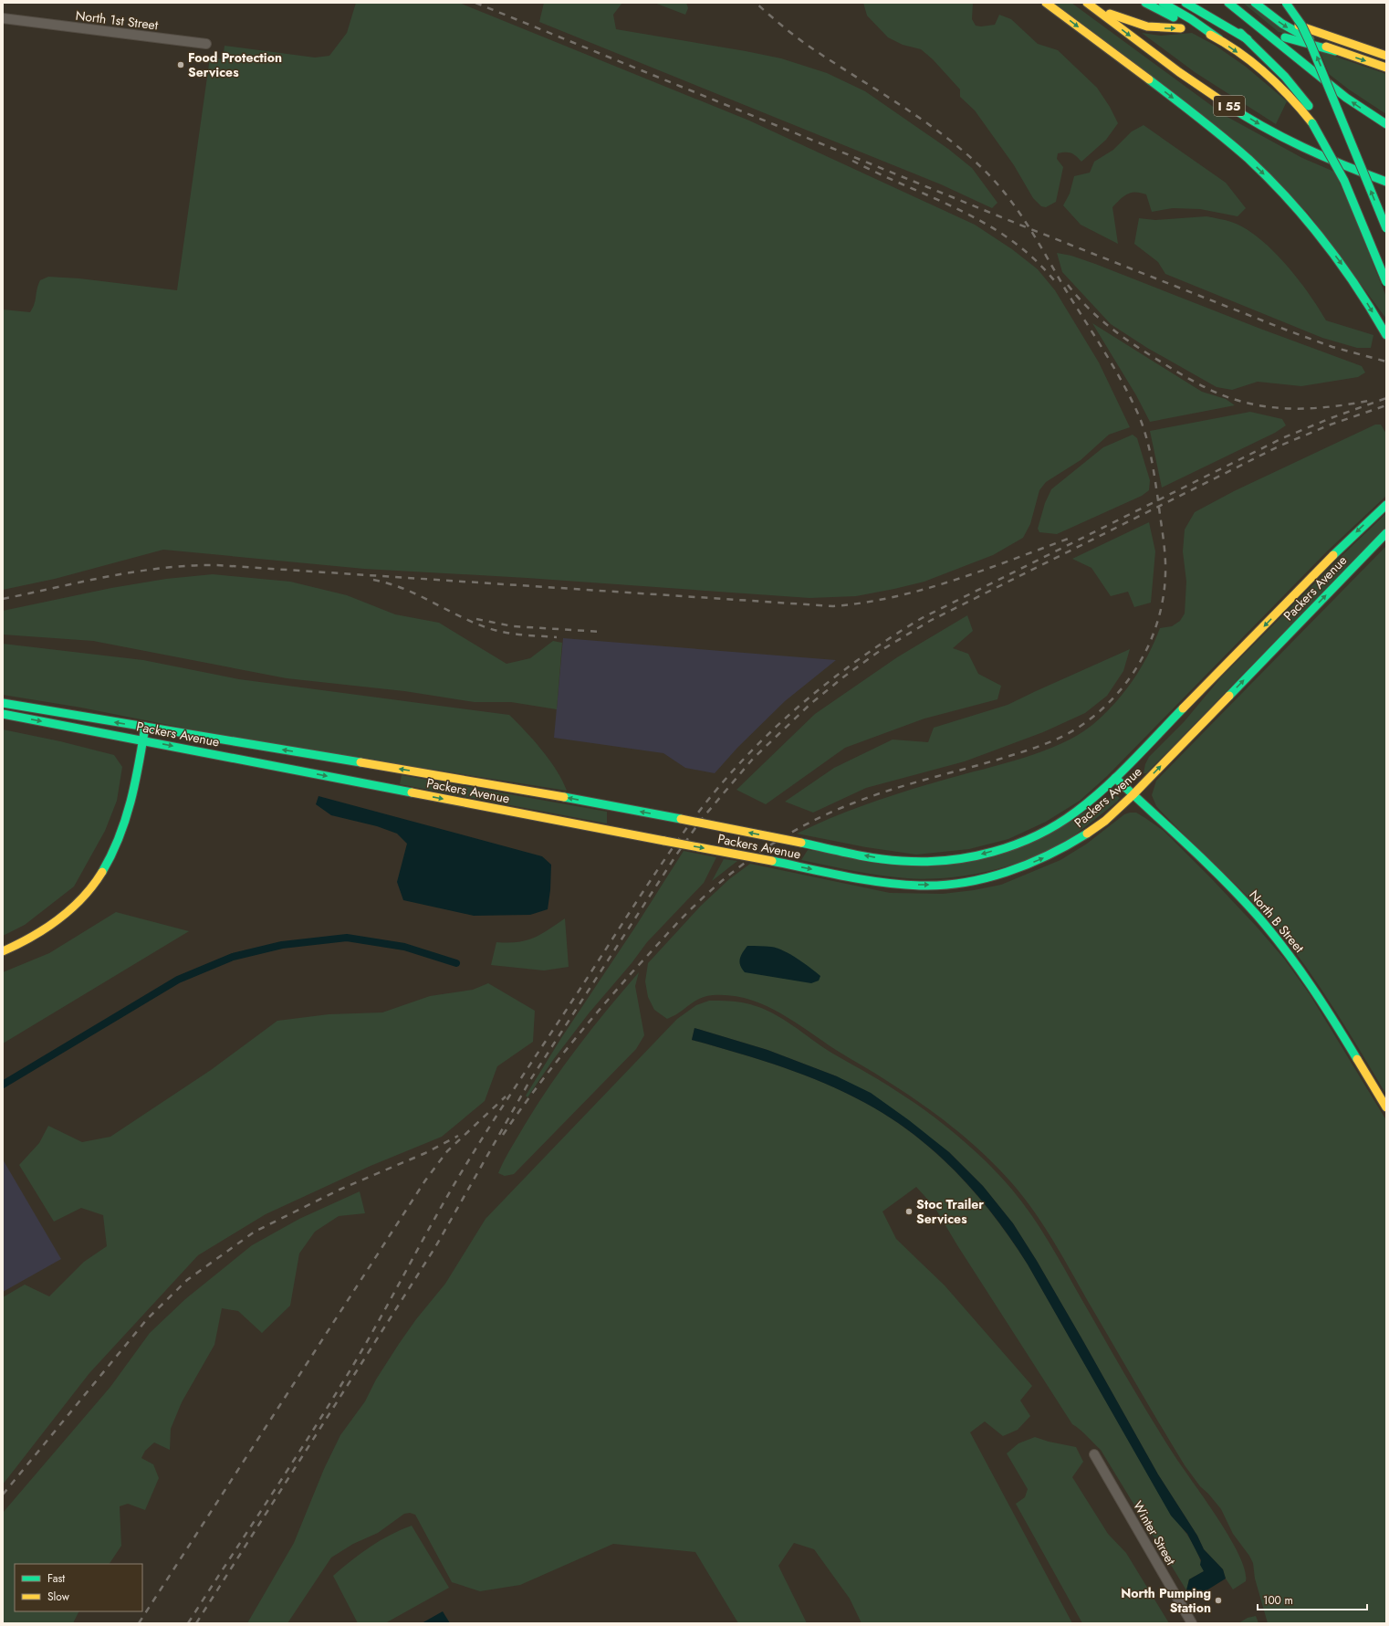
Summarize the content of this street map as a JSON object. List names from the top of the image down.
{
  "streets": {
    "main road": ["I 55", "Packers Avenue", "North B Street"],
    "street": ["North 1st Street", "Winter Street"]
  },
  "crossings": [
    ["Packers Avenue", "North B Street"]
  ],
  "places": ["Food Protection Services", "Stoc Trailer Services", "North Pumping Station"],
  "legend": ["Fast", "Slow"],
  "scale_bar": "100 m"
}
